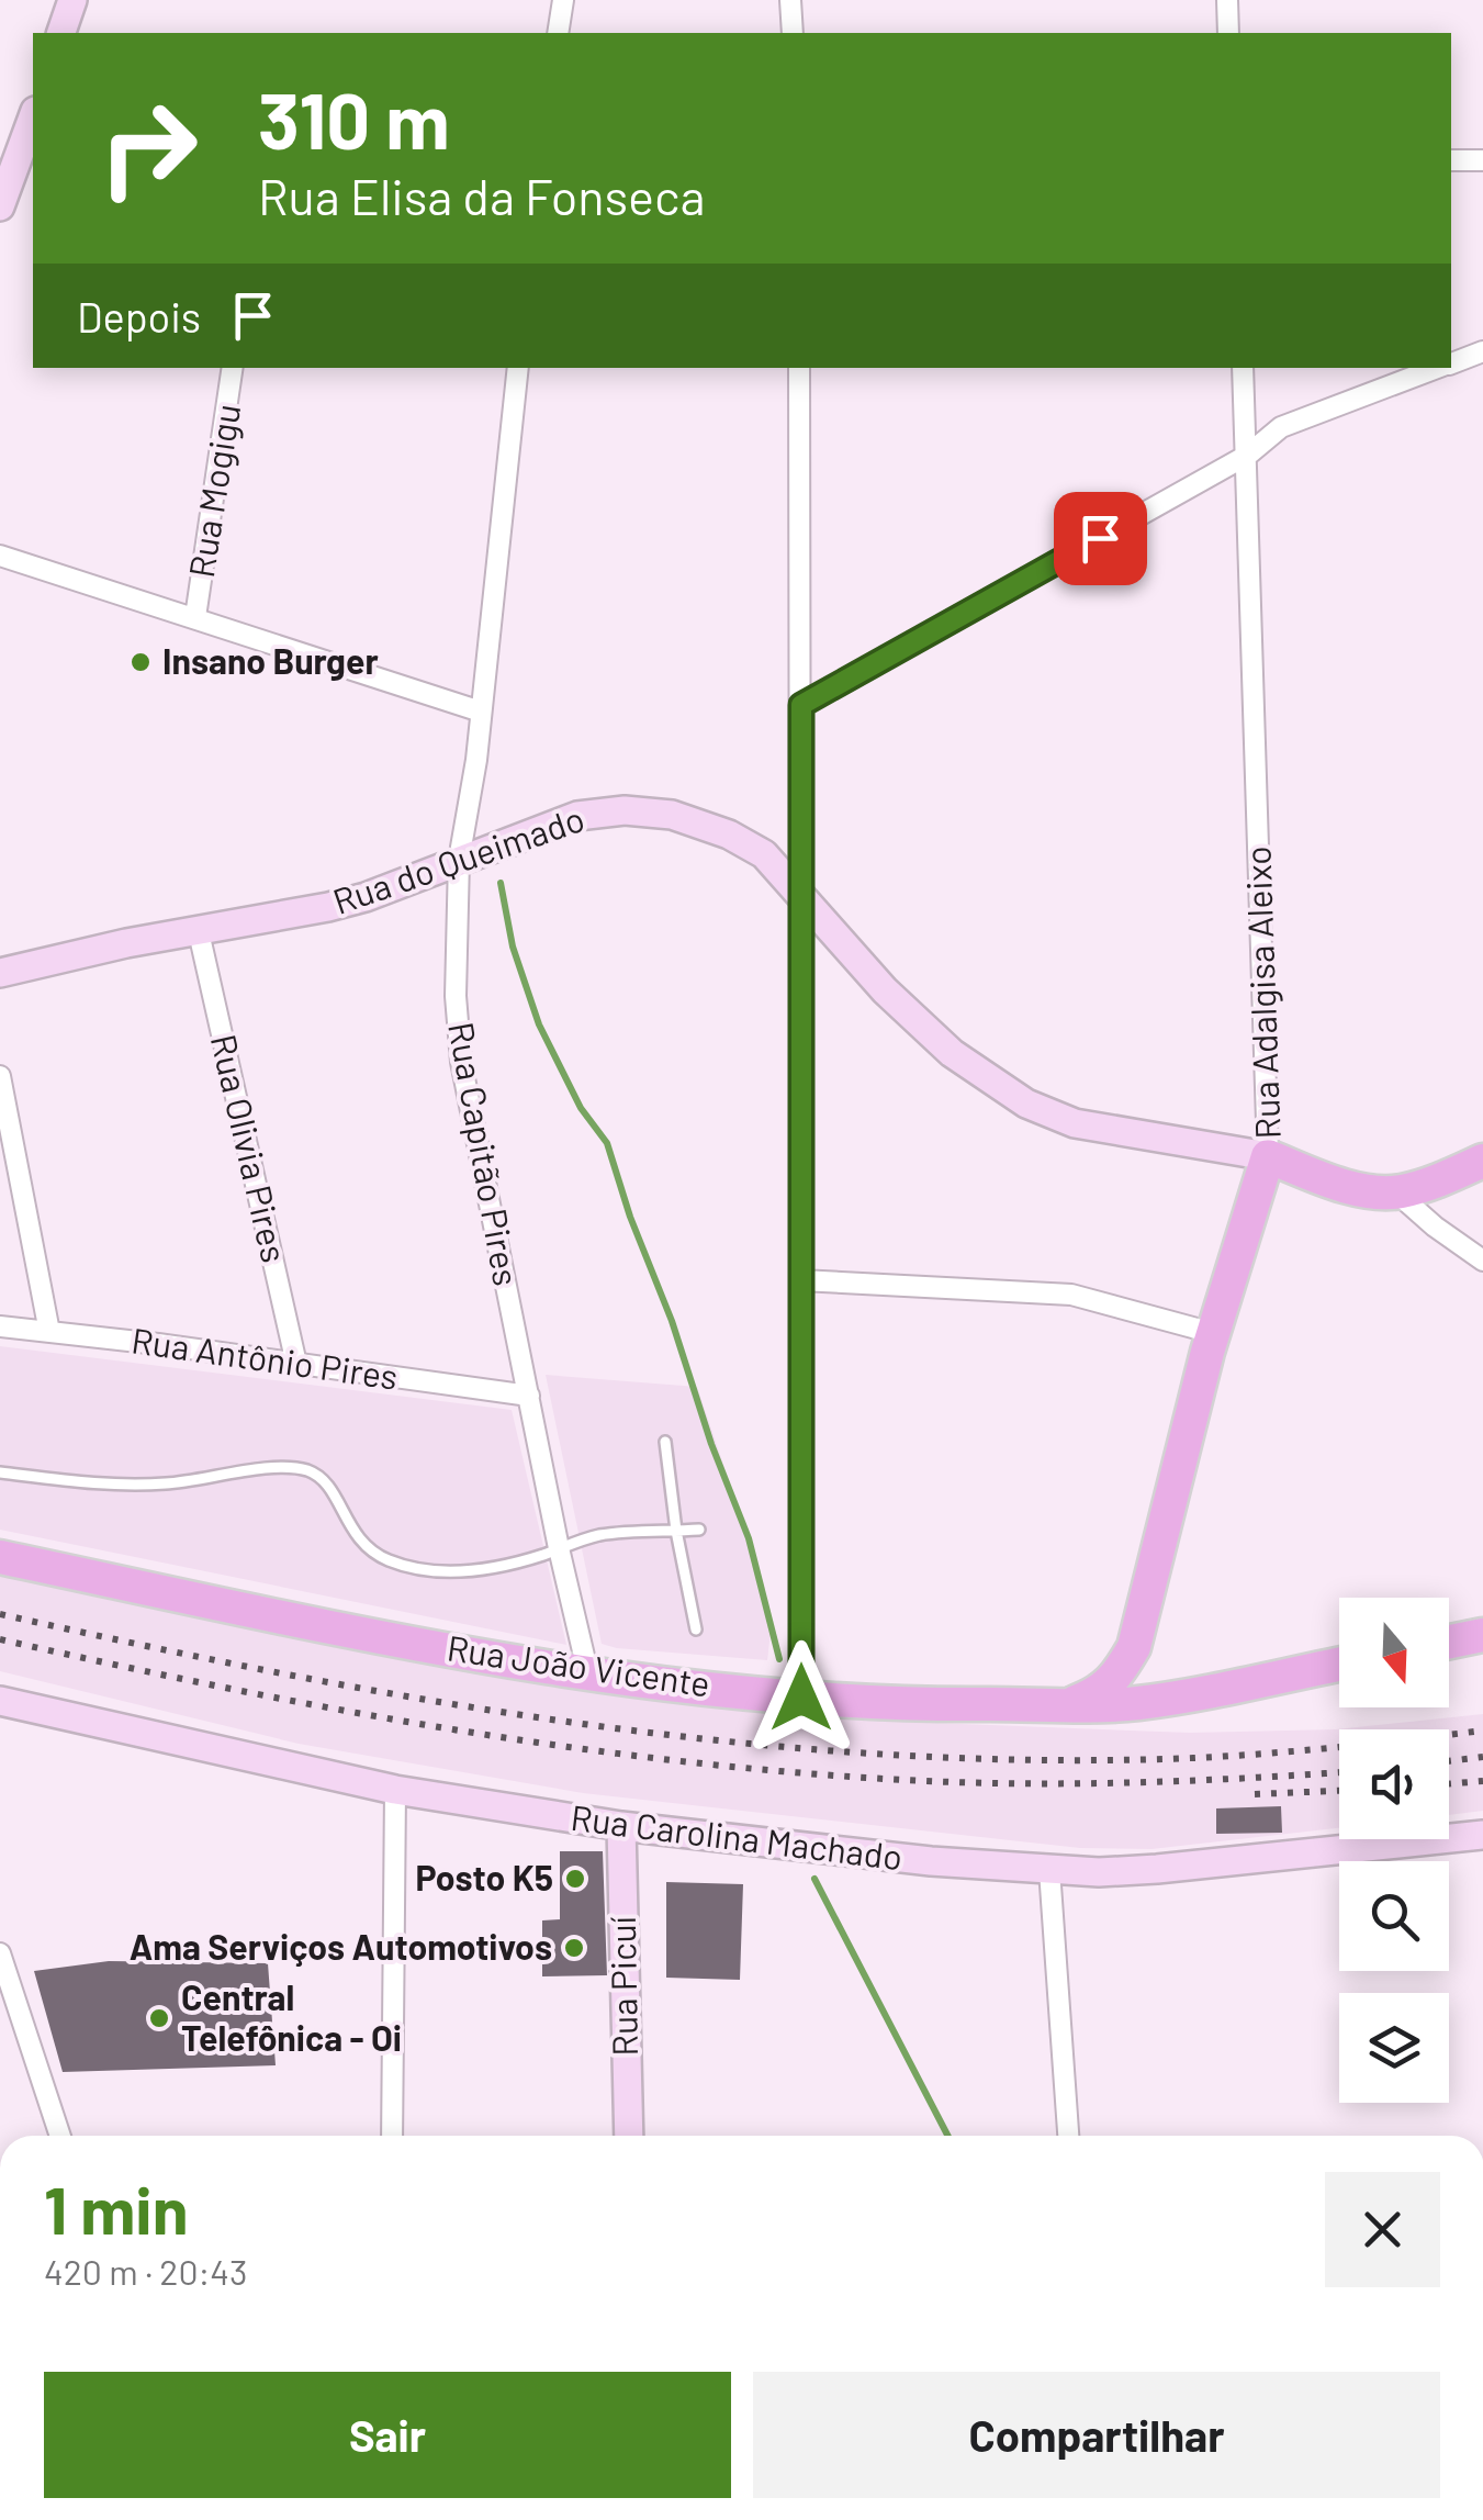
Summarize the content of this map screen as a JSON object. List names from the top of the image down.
{
  "streets": {
    "main road": [
      "Rua do Queimado",
      "Rua Adalgisa Aleixo",
      "Rua João Vicente",
      "Rua Carolina Machado",
      "Rua Picuí"
    ],
    "street": [
      "Rua Mogigu",
      "Rua Olivia Pires",
      "Rua Capitão Pires",
      "Rua Antônio Pires"
    ]
  },
  "crossings": [
    ["Rua do Queimado", "Rua Adalgisa Aleixo"],
    ["Rua do Queimado", "Rua Olivia Pires"],
    ["Rua do Queimado", "Rua Capitão Pires"],
    ["Rua Adalgisa Aleixo", "Rua João Vicente"],
    ["Rua Olivia Pires", "Rua Antônio Pires"],
    ["Rua Capitão Pires", "Rua Antônio Pires"],
    ["Rua Capitão Pires", "Rua João Vicente"],
    ["Rua Carolina Machado", "Rua Picuí"]
  ],
  "places": [
    "Insano Burger",
    "Posto K5",
    "Ama Serviços Automotivos",
    "Central Telefônica - Oi"
  ],
  "north": "bottom",
  "page": {
    "turn": ["310 m", "Rua Elisa da Fonseca"],
    "then": "Depois",
    "heading": ["1 min", "420 m · 20:43"],
    "buttons": ["Sair", "Compartilhar"]
  }
}
